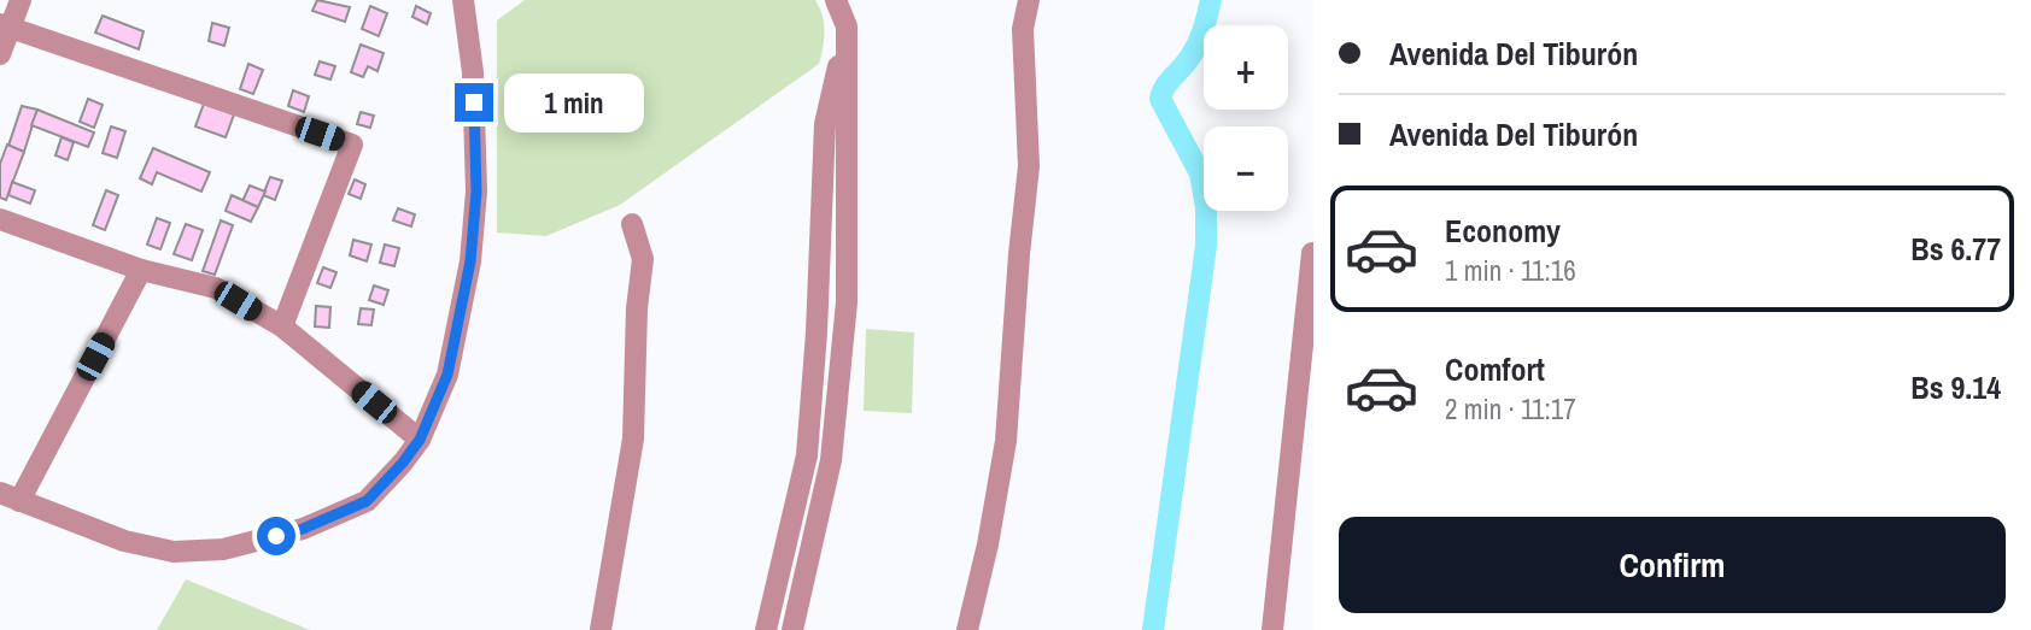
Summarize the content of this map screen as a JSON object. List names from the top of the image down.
{
  "page": {
    "banner": ["Avenida Del Tiburón", "Avenida Del Tiburón"],
    "map_buttons": ["+", "−"],
    "bubble": "1 min",
    "list": [
      {
        "name": "Economy",
        "note": "1 min · 11:16",
        "value": "Bs 6.77"
      },
      {
        "name": "Comfort",
        "note": "2 min · 11:17",
        "value": "Bs 9.14"
      }
    ],
    "buttons": "Confirm"
  }
}
